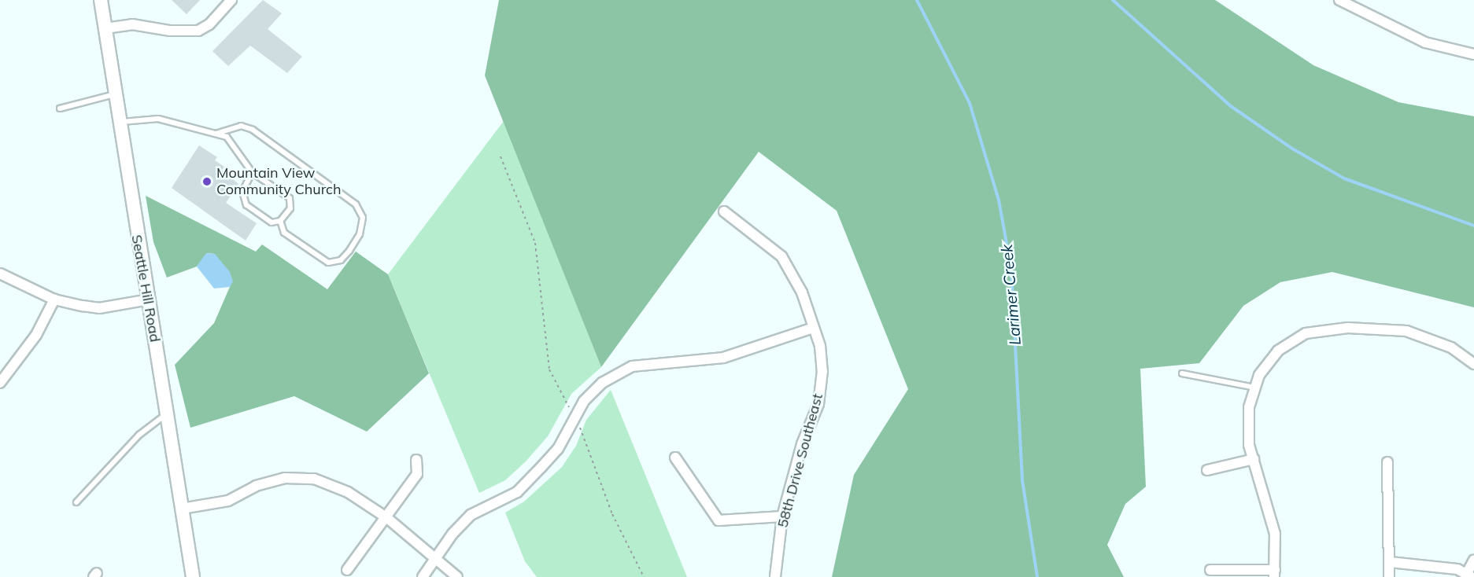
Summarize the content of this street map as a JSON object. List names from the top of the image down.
{
  "streets": {
    "main road": ["Seattle Hill Road"],
    "street": ["58th Drive Southeast"]
  },
  "water": ["Larimer Creek"],
  "places": ["Mountain View Community Church"]
}
